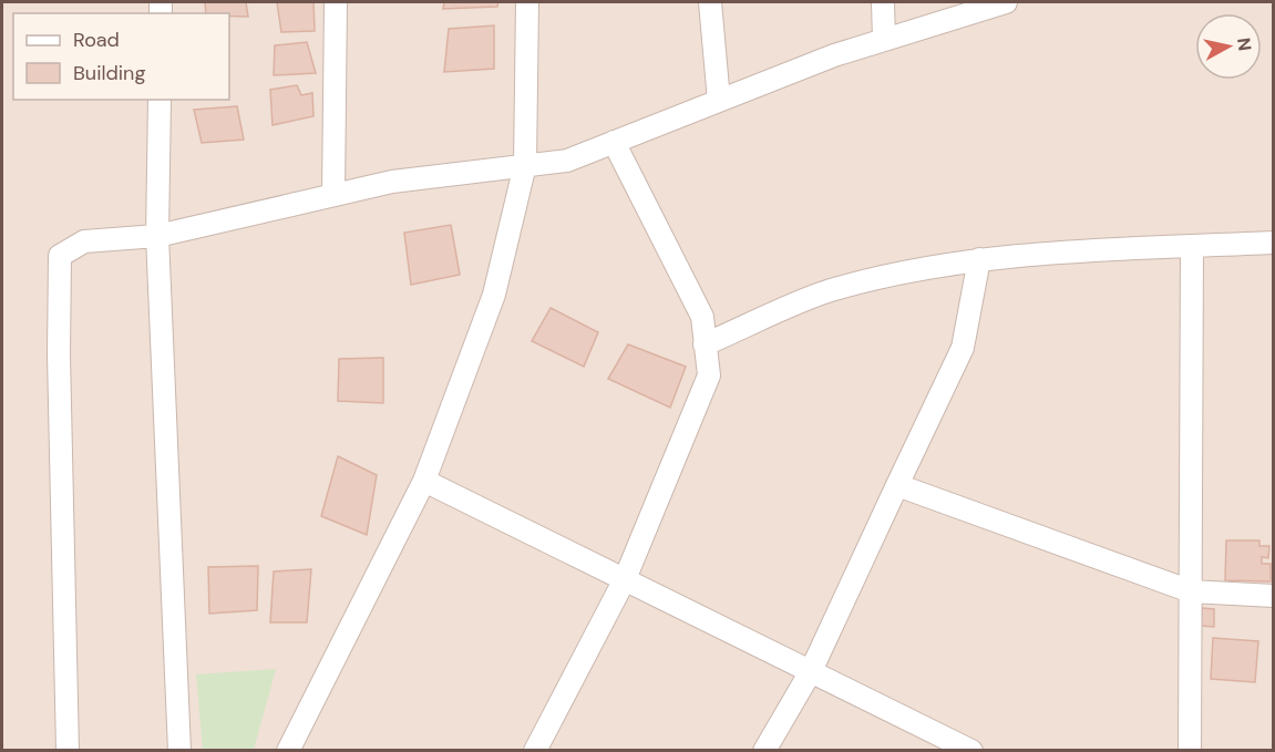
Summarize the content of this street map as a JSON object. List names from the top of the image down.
{
  "legend": ["Road", "Building"],
  "north": "right"
}
